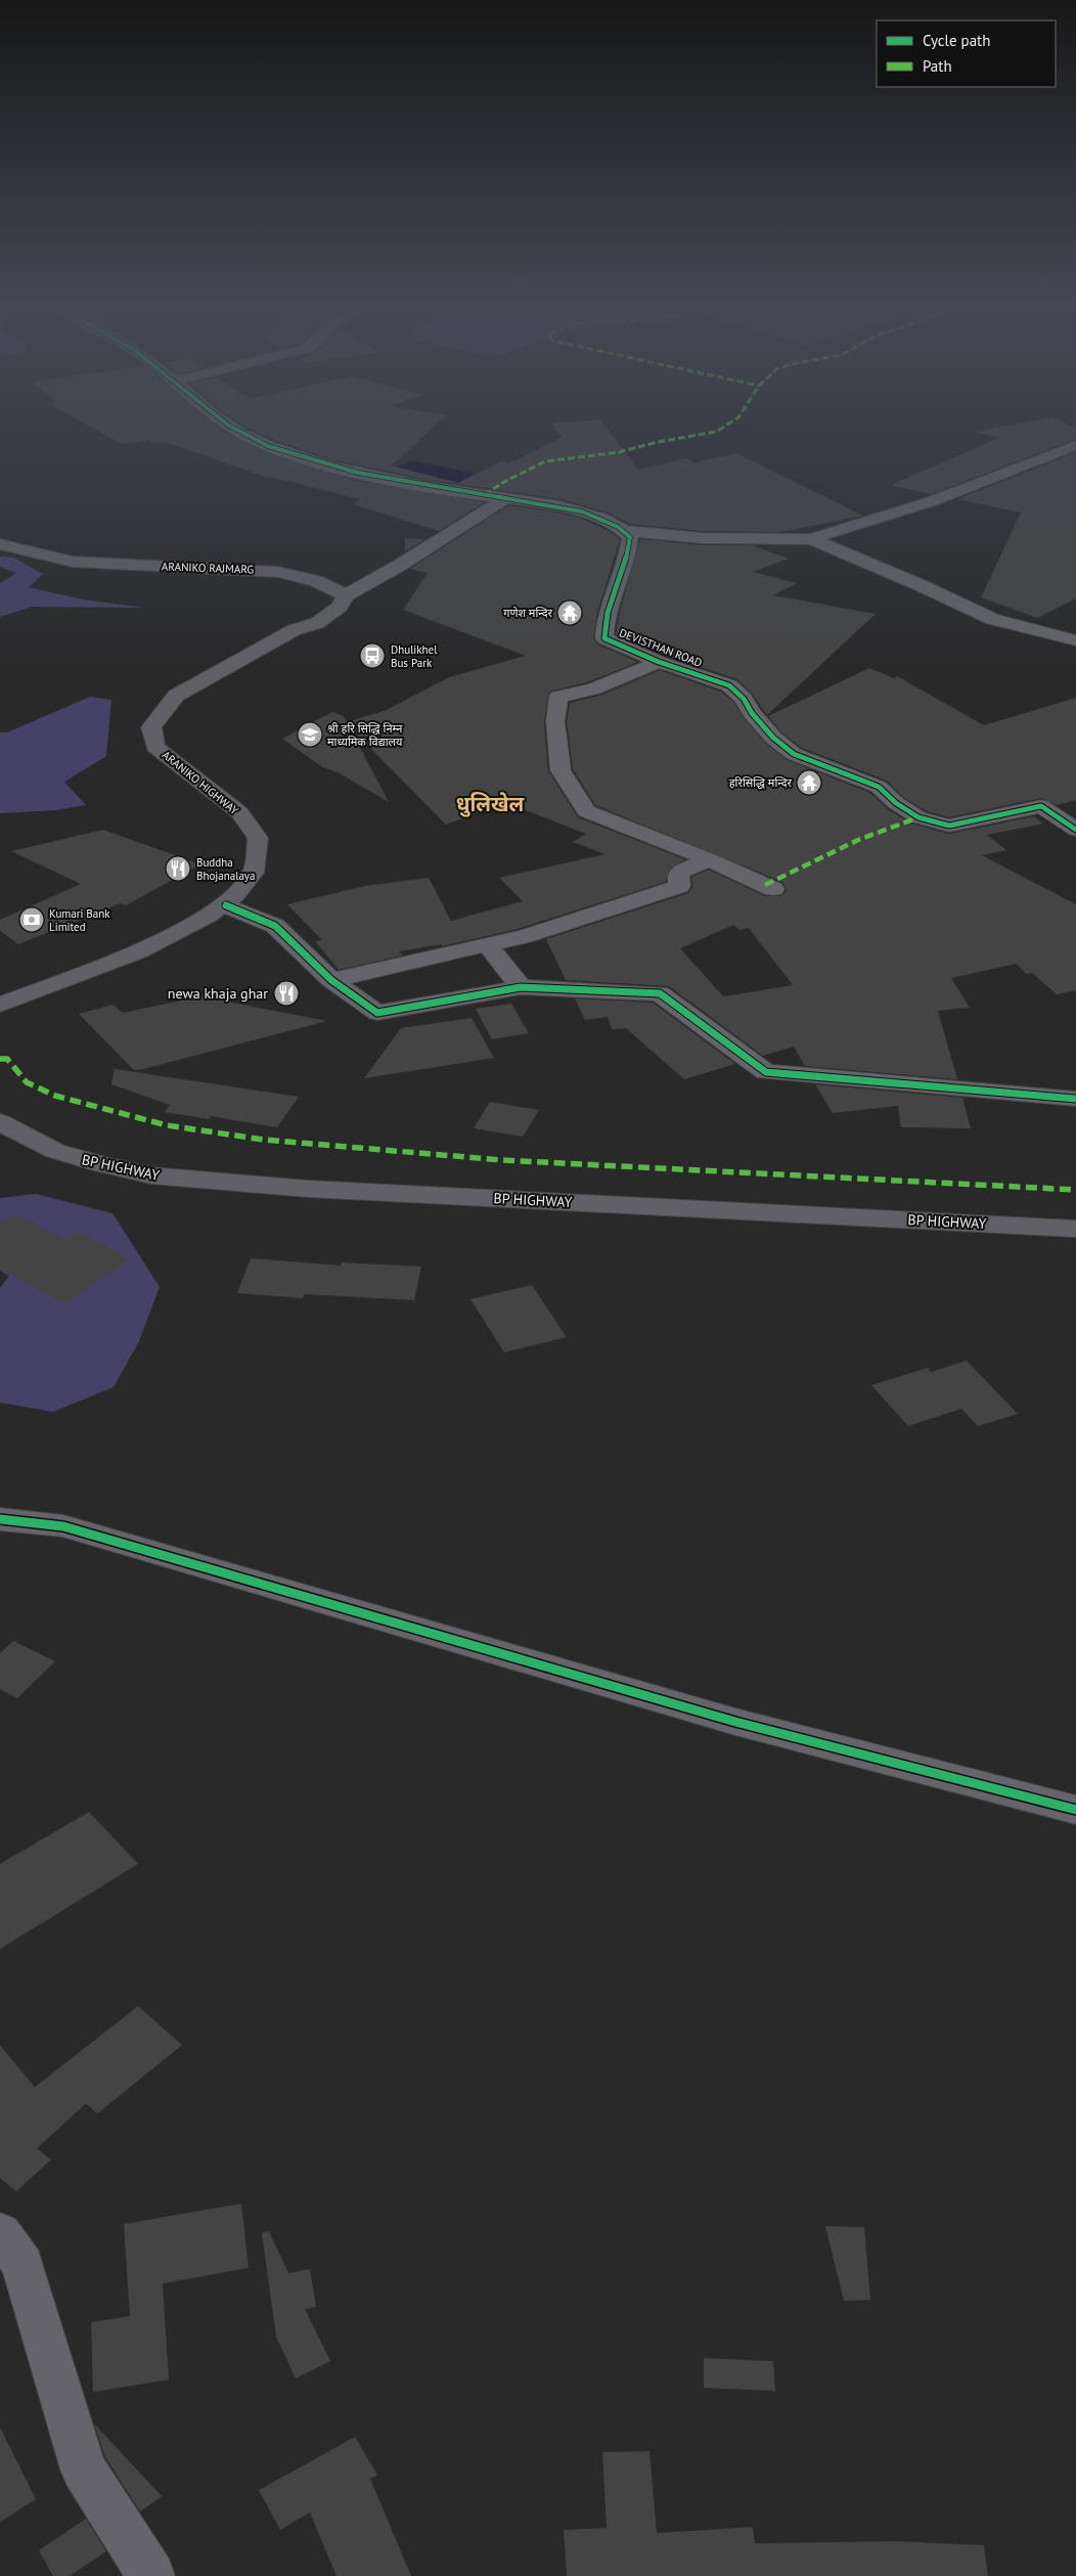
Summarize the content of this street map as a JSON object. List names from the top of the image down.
{
  "streets": {
    "highway": ["ARANIKO RAJMARG", "ARANIKO HIGHWAY", "BP HIGHWAY"],
    "street": ["DEVISTHAN ROAD"]
  },
  "crossings": [
    ["ARANIKO RAJMARG", "ARANIKO HIGHWAY"]
  ],
  "districts": ["धुलिखेल"],
  "places": {
    "temple": ["गणेश मन्दिर", "हरिसिद्धि मन्दिर"],
    "bus stop": ["Dhulikhel Bus Park"],
    "school or university": ["श्री हरि सिद्धि निम्न माध्यमिक विद्यालय"],
    "restaurant": ["Buddha Bhojanalaya", "newa khaja ghar"],
    "bank": ["Kumari Bank Limited"]
  },
  "legend": ["Cycle path", "Path"]
}
